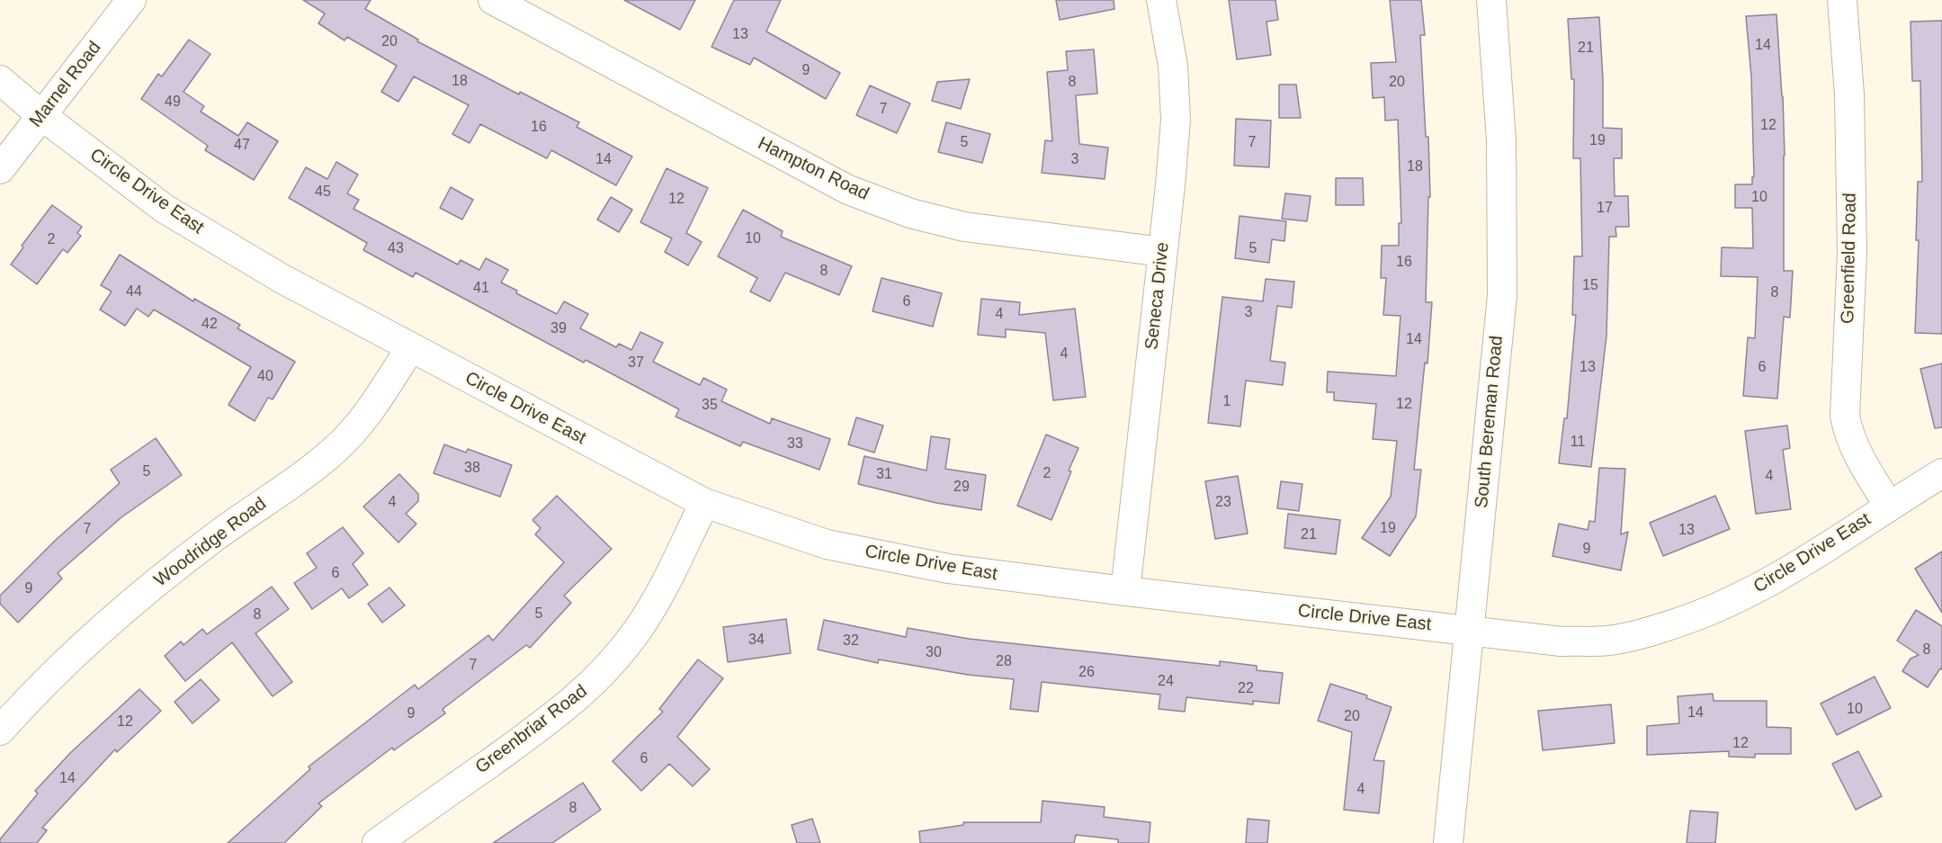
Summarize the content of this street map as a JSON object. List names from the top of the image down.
{
  "streets": {
    "street": [
      "Marnel Road",
      "Hampton Road",
      "Circle Drive East",
      "Greenfield Road",
      "Seneca Drive",
      "South Bereman Road",
      "Woodridge Road",
      "Greenbriar Road"
    ]
  },
  "crossings": [
    ["Marnel Road", "Circle Drive East"],
    ["Hampton Road", "Seneca Drive"],
    ["Circle Drive East", "Greenfield Road"],
    ["Circle Drive East", "Seneca Drive"],
    ["Circle Drive East", "South Bereman Road"],
    ["Circle Drive East", "Woodridge Road"],
    ["Circle Drive East", "Greenbriar Road"]
  ],
  "house_numbers": [
    "13",
    "20",
    "14",
    "21",
    "9",
    "18",
    "8",
    "20",
    "49",
    "7",
    "12",
    "16",
    "19",
    "5",
    "7",
    "47",
    "14",
    "3",
    "18",
    "45",
    "10",
    "12",
    "17",
    "10",
    "2",
    "43",
    "5",
    "16",
    "8",
    "15",
    "41",
    "44",
    "8",
    "6",
    "3",
    "4",
    "42",
    "39",
    "14",
    "4",
    "37",
    "13",
    "6",
    "40",
    "1",
    "12",
    "35",
    "11",
    "33",
    "38",
    "5",
    "2",
    "31",
    "4",
    "29",
    "4",
    "23",
    "19",
    "7",
    "13",
    "21",
    "9",
    "6",
    "9",
    "5",
    "8",
    "34",
    "32",
    "8",
    "30",
    "28",
    "7",
    "26",
    "24",
    "22",
    "10",
    "14",
    "9",
    "20",
    "12",
    "12",
    "6",
    "14",
    "4",
    "8"
  ]
}
